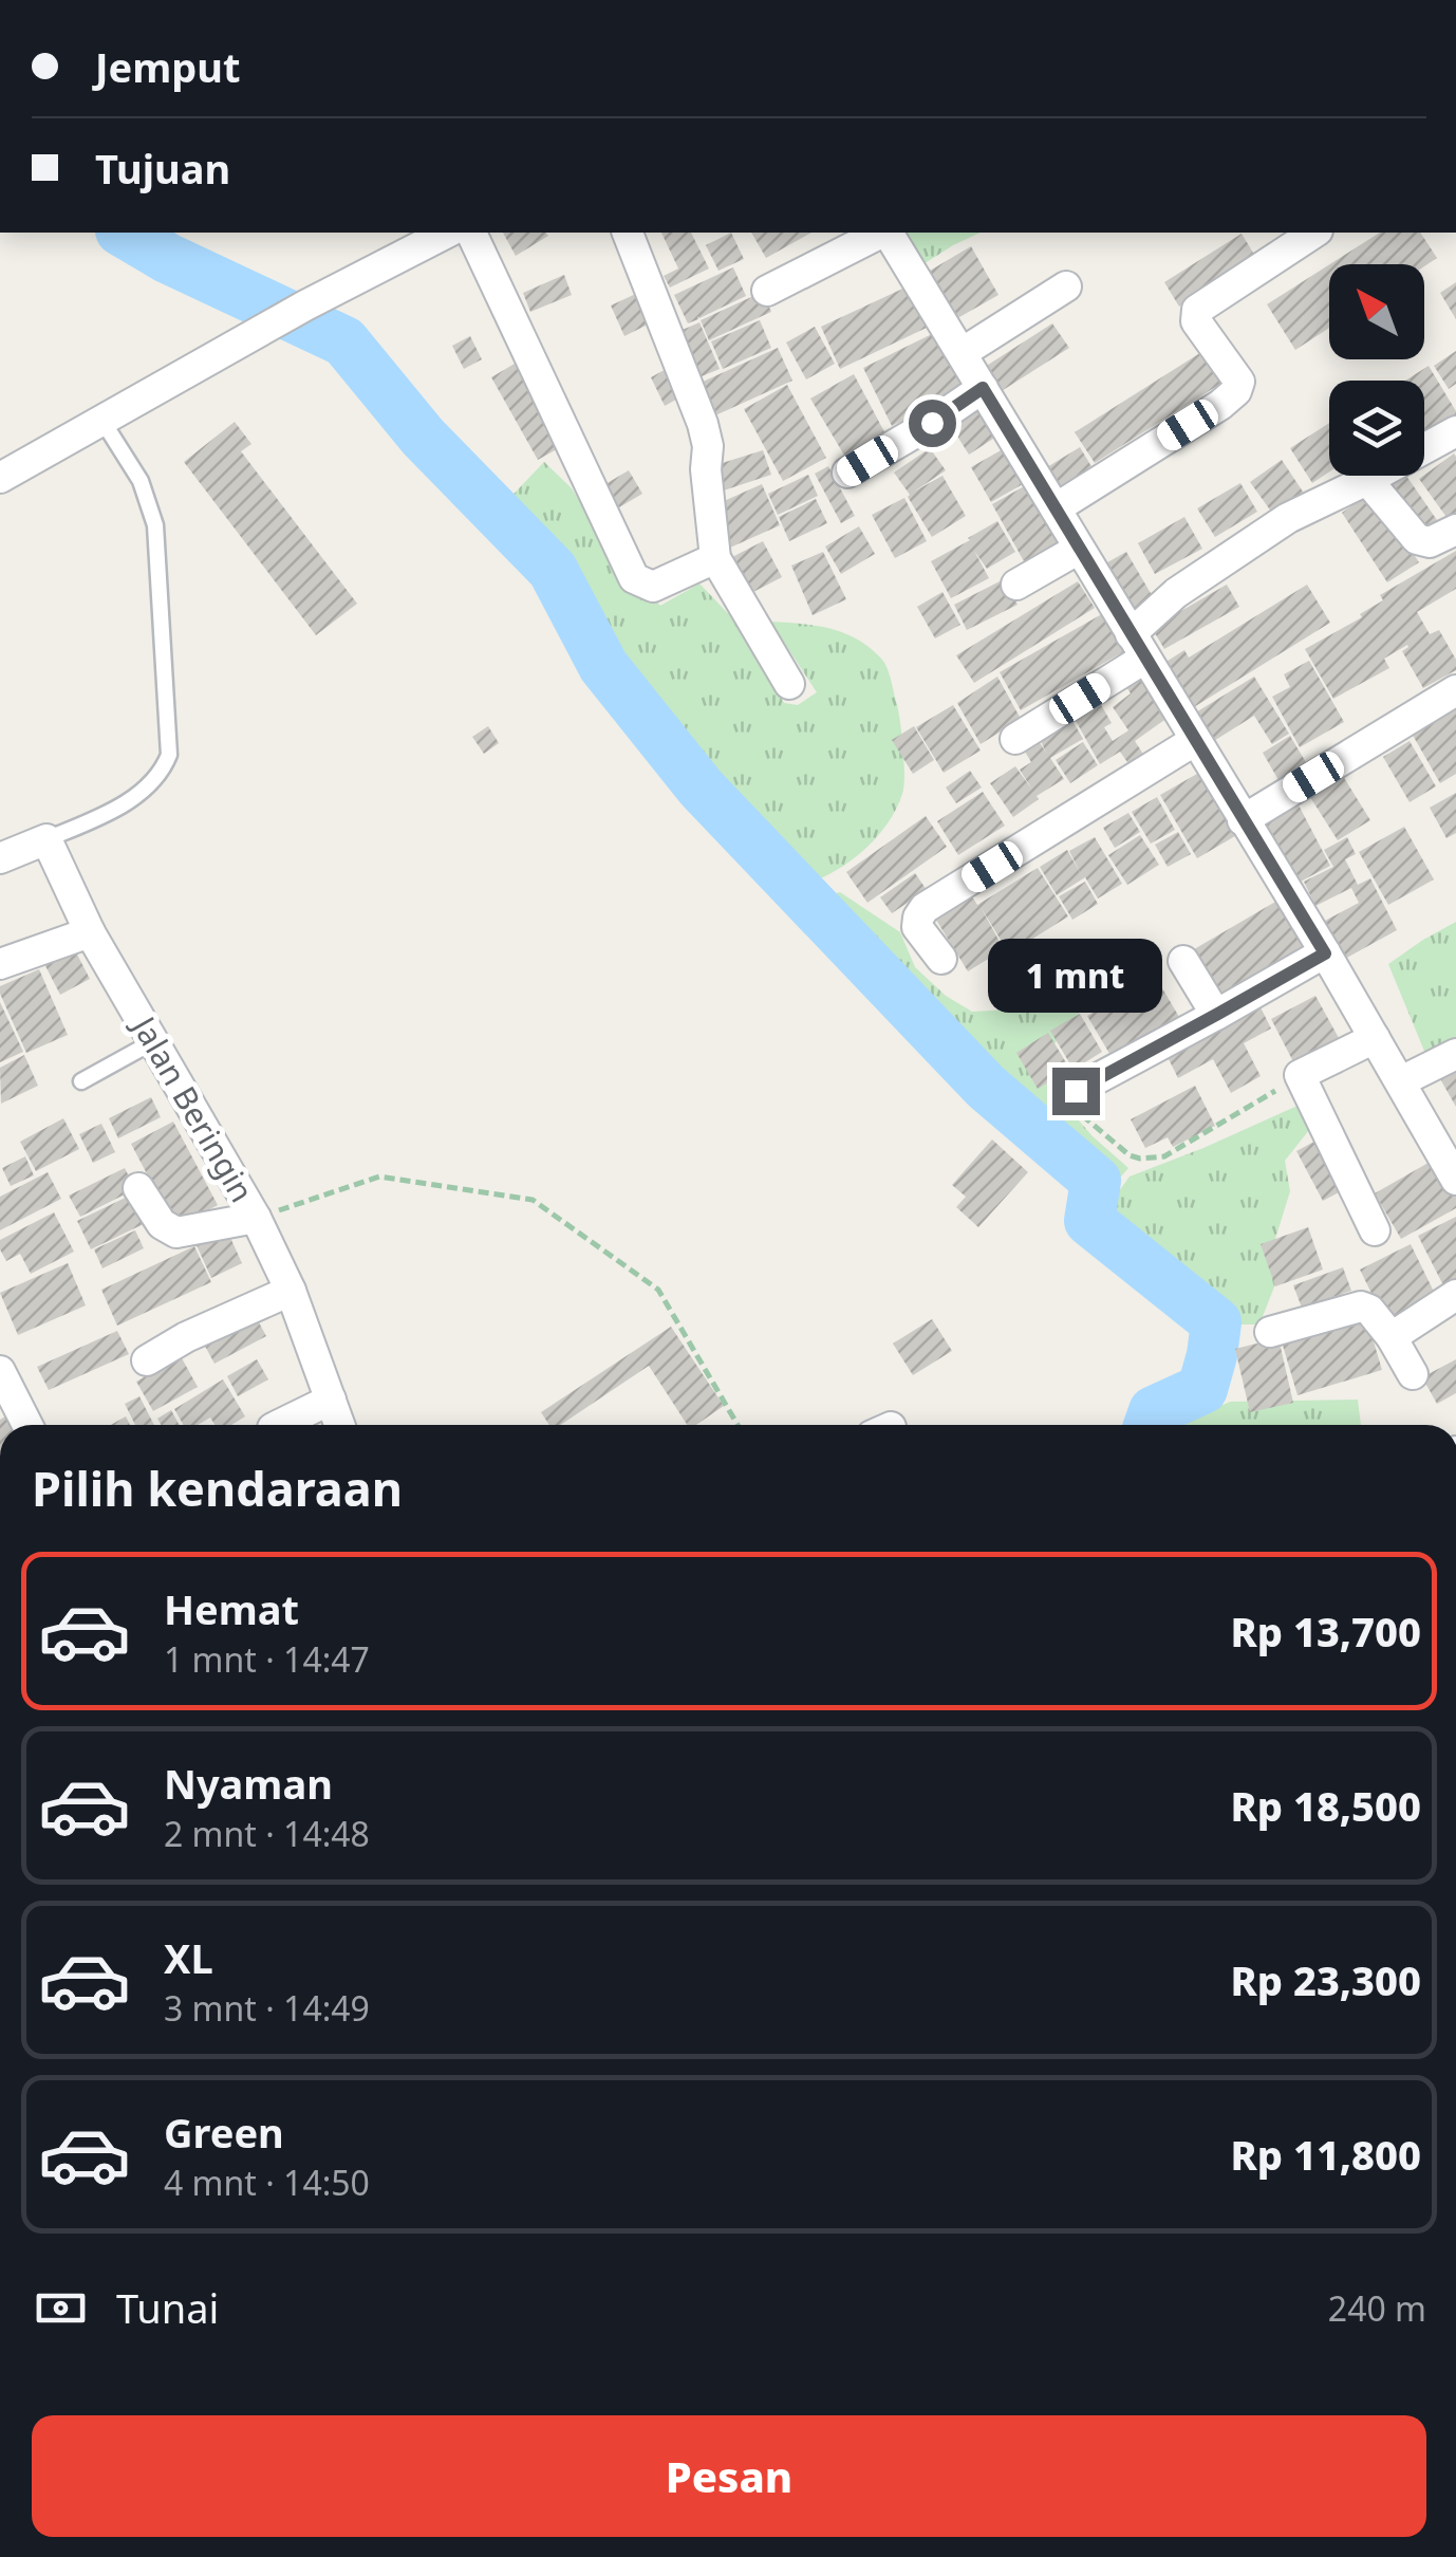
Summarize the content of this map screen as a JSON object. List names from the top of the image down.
{
  "streets": {
    "street": ["Jalan Beringin"]
  },
  "north": "top left",
  "page": {
    "banner": ["Jemput", "Tujuan"],
    "bubble": "1 mnt",
    "heading": "Pilih kendaraan",
    "list": [
      {
        "name": "Hemat",
        "note": "1 mnt · 14:47",
        "value": "Rp 13,700"
      },
      {
        "name": "Nyaman",
        "note": "2 mnt · 14:48",
        "value": "Rp 18,500"
      },
      {
        "name": "XL",
        "note": "3 mnt · 14:49",
        "value": "Rp 23,300"
      },
      {
        "name": "Green",
        "note": "4 mnt · 14:50",
        "value": "Rp 11,800"
      }
    ],
    "pay": ["Tunai", "240 m"],
    "buttons": "Pesan"
  }
}
